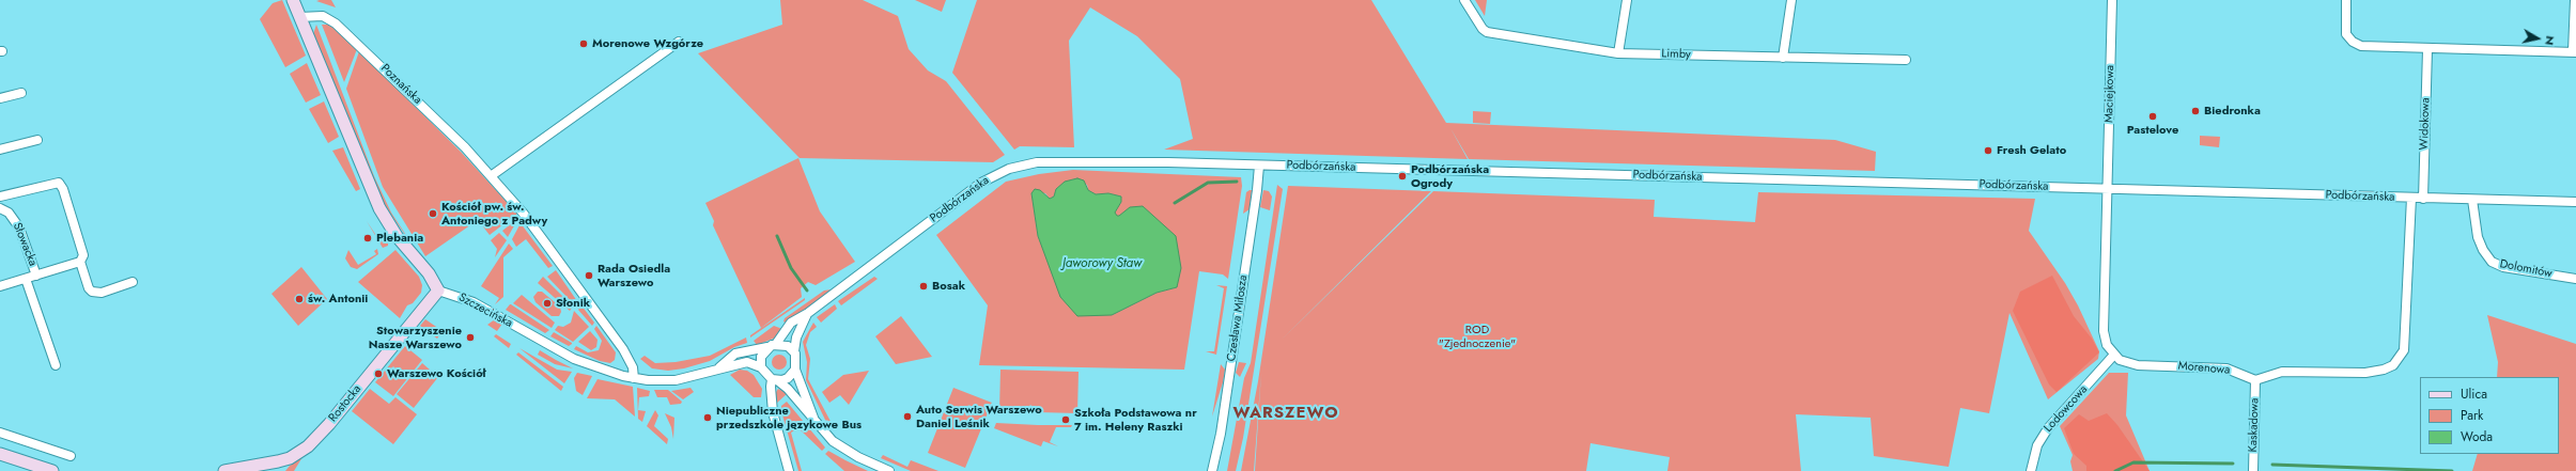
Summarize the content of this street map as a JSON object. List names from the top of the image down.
{
  "streets": {
    "street": [
      "Limby",
      "Poznańska",
      "Maciejkowa",
      "Widokowa",
      "Podbórzańska",
      "Słowacka",
      "Dolomitów",
      "Szczecińska",
      "Czesława Miłosza",
      "Morenowa",
      "Rostocka",
      "Lodowcowa",
      "Kaskadowa"
    ]
  },
  "crossings": [
    ["Poznańska", "Szczecińska"],
    ["Maciejkowa", "Podbórzańska"],
    ["Widokowa", "Podbórzańska"],
    ["Podbórzańska", "Dolomitów"],
    ["Podbórzańska", "Czesława Miłosza"],
    ["Szczecińska", "Rostocka"],
    ["Morenowa", "Lodowcowa"],
    ["Morenowa", "Kaskadowa"]
  ],
  "districts": ["WARSZEWO"],
  "water": ["Jaworowy Staw"],
  "parks": ["ROD \"Zjednoczenie\""],
  "places": [
    "Morenowe Wzgórze",
    "Biedronka",
    "Pastelove",
    "Fresh Gelato",
    "Podbórzańska Ogrody",
    "Kościół pw. św. Antoniego z Padwy",
    "Plebania",
    "Rada Osiedla Warszewo",
    "Bosak",
    "św. Antonii",
    "Słonik",
    "Stowarzyszenie Nasze Warszewo",
    "Warszewo Kościół",
    "Auto Serwis Warszewo Daniel Leśnik",
    "Niepubliczne przedszkole językowe Bus",
    "Szkoła Podstawowa nr 7 im. Heleny Raszki"
  ],
  "legend": ["Ulica", "Park", "Woda"],
  "north": "right"
}
